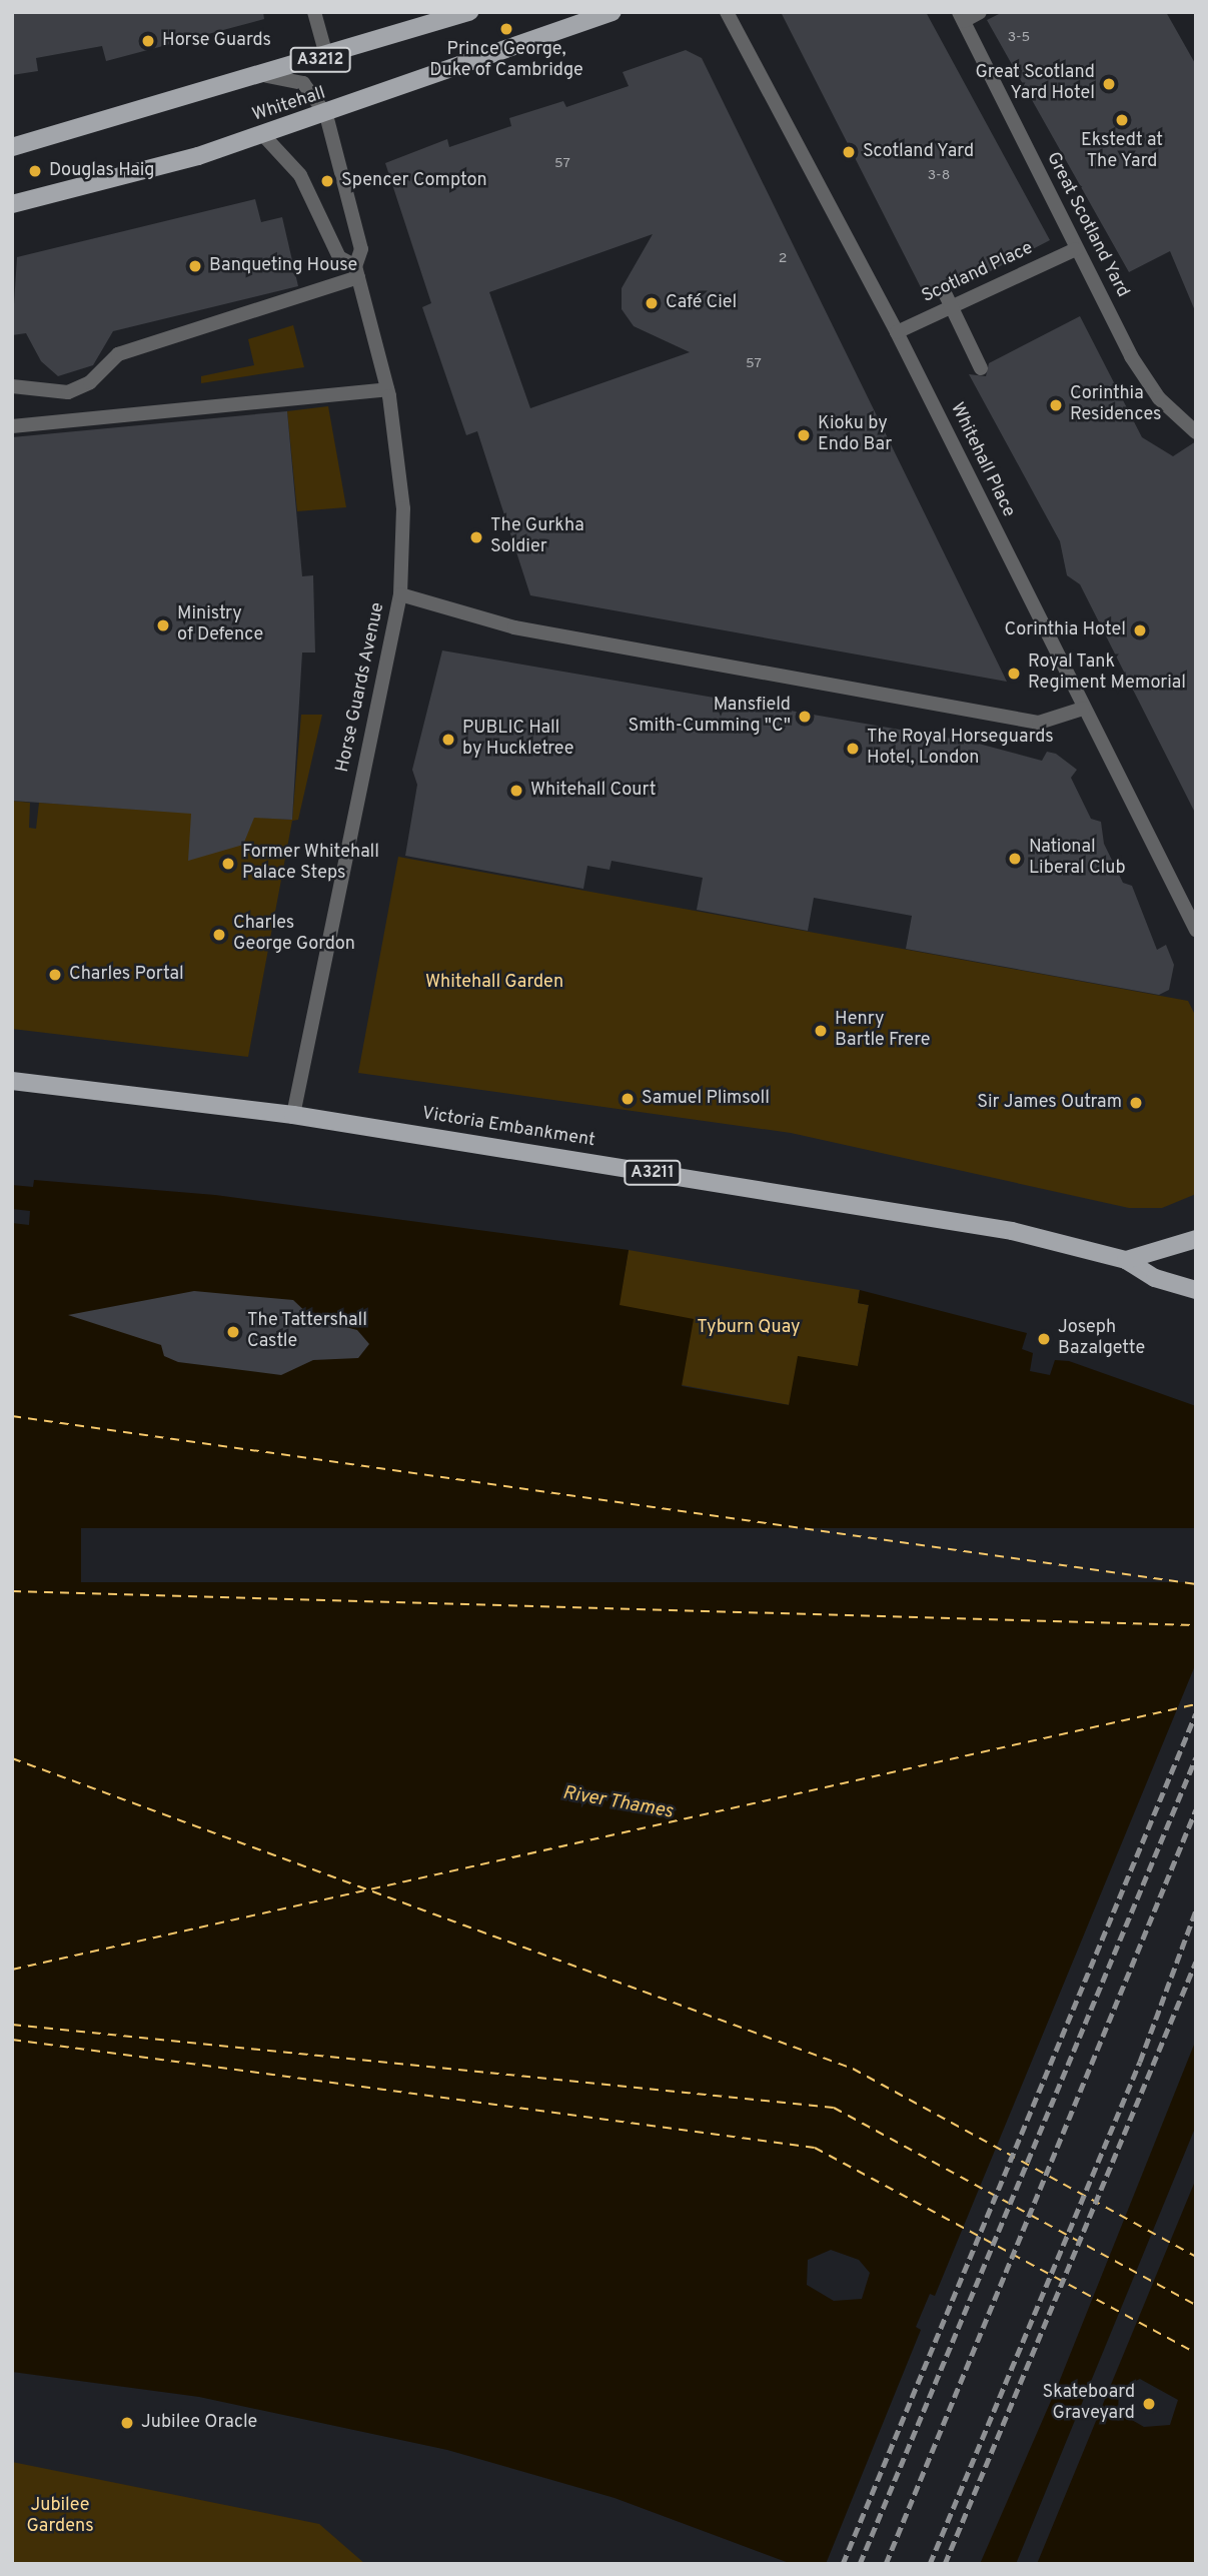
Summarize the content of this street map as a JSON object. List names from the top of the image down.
{
  "streets": {
    "main road": [
      "A3212",
      "Whitehall",
      "Victoria Embankment",
      "A3211"
    ],
    "street": [
      "Great Scotland Yard",
      "Scotland Place",
      "Whitehall Place",
      "Horse Guards Avenue"
    ]
  },
  "crossings": [
    ["Whitehall", "Horse Guards Avenue"],
    ["Great Scotland Yard", "Scotland Place"],
    ["Scotland Place", "Whitehall Place"],
    ["Horse Guards Avenue", "Victoria Embankment"]
  ],
  "water": ["River Thames"],
  "parks": ["Whitehall Garden", "Tyburn Quay", "Jubilee Gardens"],
  "places": [
    "Prince George, Duke of Cambridge",
    "Horse Guards",
    "Great Scotland Yard Hotel",
    "Ekstedt at The Yard",
    "Scotland Yard",
    "Douglas Haig",
    "Spencer Compton",
    "Banqueting House",
    "Café Ciel",
    "Corinthia Residences",
    "Kioku by Endo Bar",
    "The Gurkha Soldier",
    "Ministry of Defence",
    "Corinthia Hotel",
    "Royal Tank Regiment Memorial",
    "Mansfield Smith-Cumming \"C\"",
    "PUBLIC Hall by Huckletree",
    "The Royal Horseguards Hotel, London",
    "Whitehall Court",
    "National Liberal Club",
    "Former Whitehall Palace Steps",
    "Charles George Gordon",
    "Charles Portal",
    "Henry Bartle Frere",
    "Samuel Plimsoll",
    "Sir James Outram",
    "The Tattershall Castle",
    "Joseph Bazalgette",
    "Skateboard Graveyard",
    "Jubilee Oracle"
  ],
  "house_numbers": [
    "3-5",
    "57",
    "3-8",
    "2",
    "57"
  ]
}
